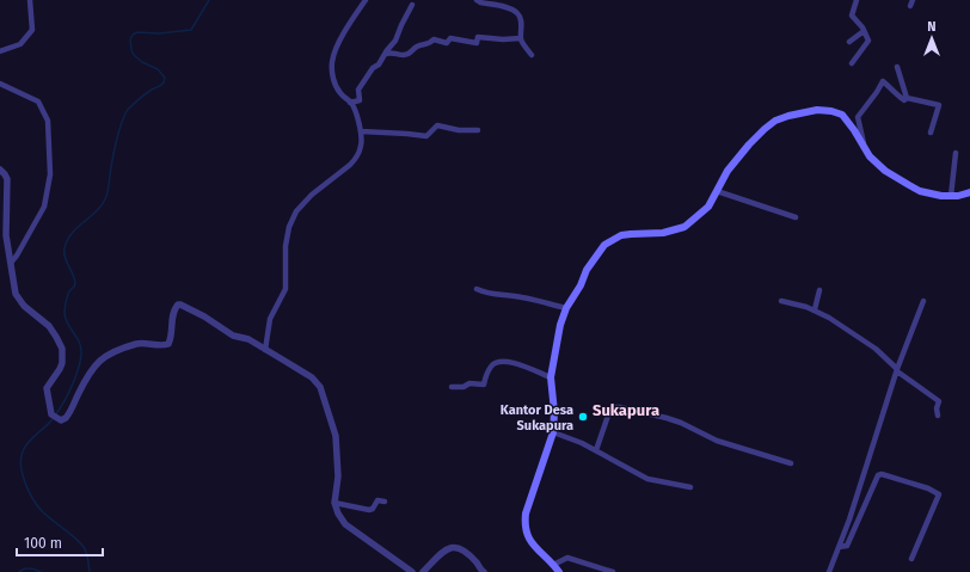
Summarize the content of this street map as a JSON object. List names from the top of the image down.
{
  "districts": ["Sukapura"],
  "places": ["Kantor Desa Sukapura"],
  "scale_bar": "100 m",
  "north": "top"
}
